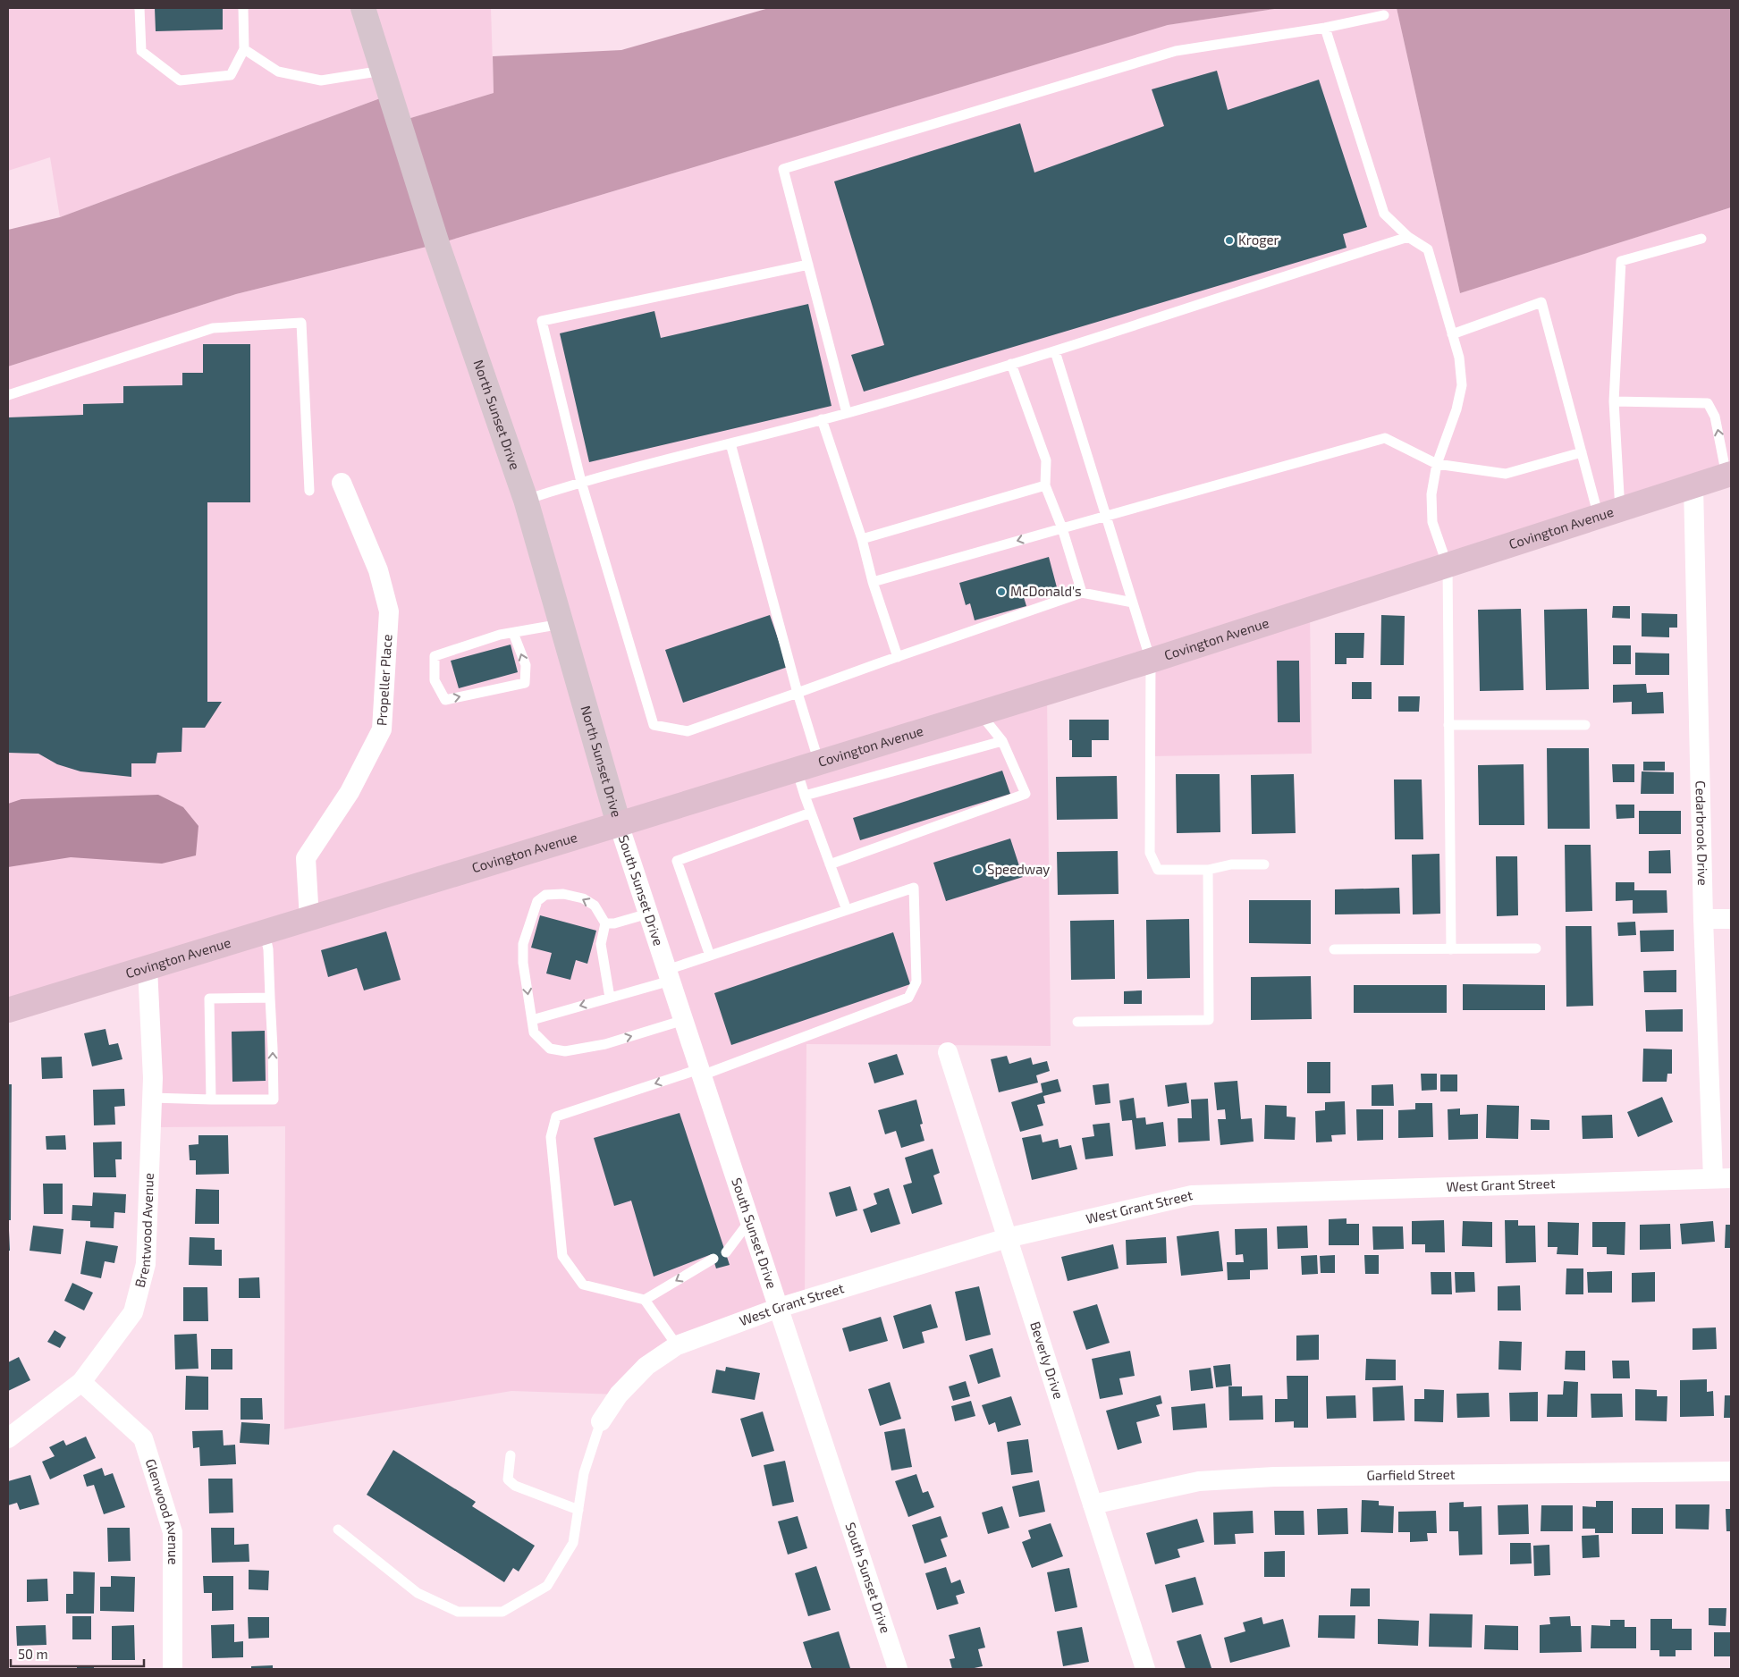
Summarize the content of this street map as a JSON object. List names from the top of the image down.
{
  "streets": {
    "main road": ["North Sunset Drive", "Covington Avenue"],
    "street": [
      "Propeller Place",
      "Cedarbrook Drive",
      "South Sunset Drive",
      "West Grant Street",
      "Brentwood Avenue",
      "Beverly Drive",
      "Garfield Street",
      "Glenwood Avenue"
    ]
  },
  "crossings": [
    ["North Sunset Drive", "Covington Avenue"],
    ["North Sunset Drive", "South Sunset Drive"],
    ["Covington Avenue", "Propeller Place"],
    ["Covington Avenue", "Cedarbrook Drive"],
    ["Covington Avenue", "South Sunset Drive"],
    ["Covington Avenue", "Brentwood Avenue"],
    ["Cedarbrook Drive", "West Grant Street"],
    ["South Sunset Drive", "West Grant Street"],
    ["West Grant Street", "Beverly Drive"],
    ["Brentwood Avenue", "Glenwood Avenue"],
    ["Beverly Drive", "Garfield Street"]
  ],
  "places": ["Kroger", "McDonald's", "Speedway"],
  "scale_bar": "50 m"
}
